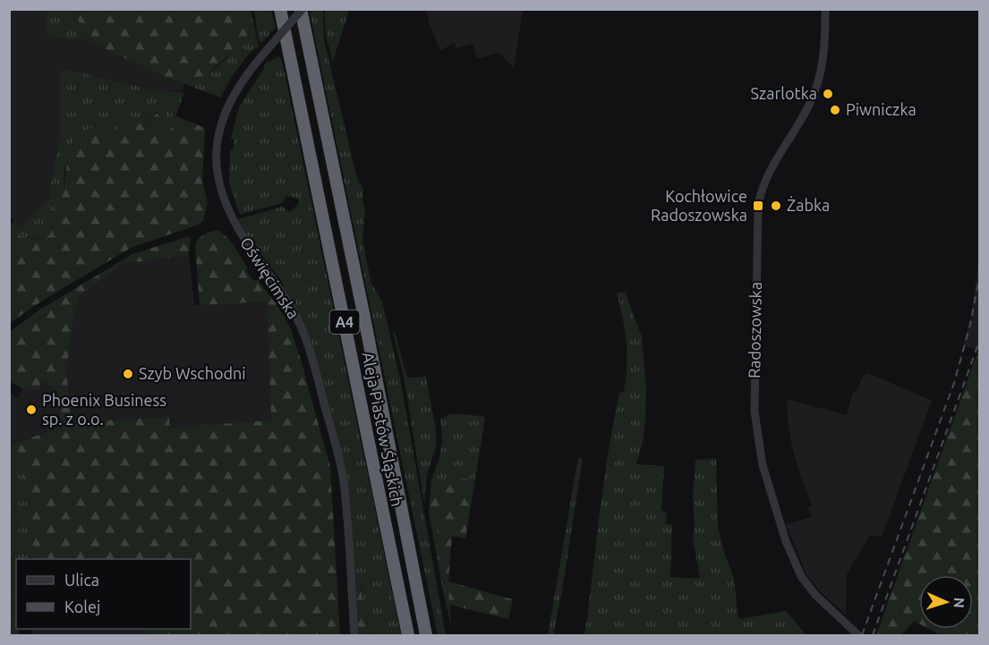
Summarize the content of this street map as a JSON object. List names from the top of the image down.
{
  "streets": {
    "highway": ["A4", "Aleja Piastów Śląskich"],
    "street": ["Oświęcimska", "Radoszowska"]
  },
  "crossings": [
    ["Oświęcimska", "Aleja Piastów Śląskich"]
  ],
  "places": {
    "other": [
      "Szarlotka",
      "Piwniczka",
      "Żabka",
      "Szyb Wschodni",
      "Phoenix Business sp. z o.o."
    ],
    "transit": ["Kochłowice Radoszowska"]
  },
  "legend": ["Ulica", "Kolej"],
  "north": "right"
}
